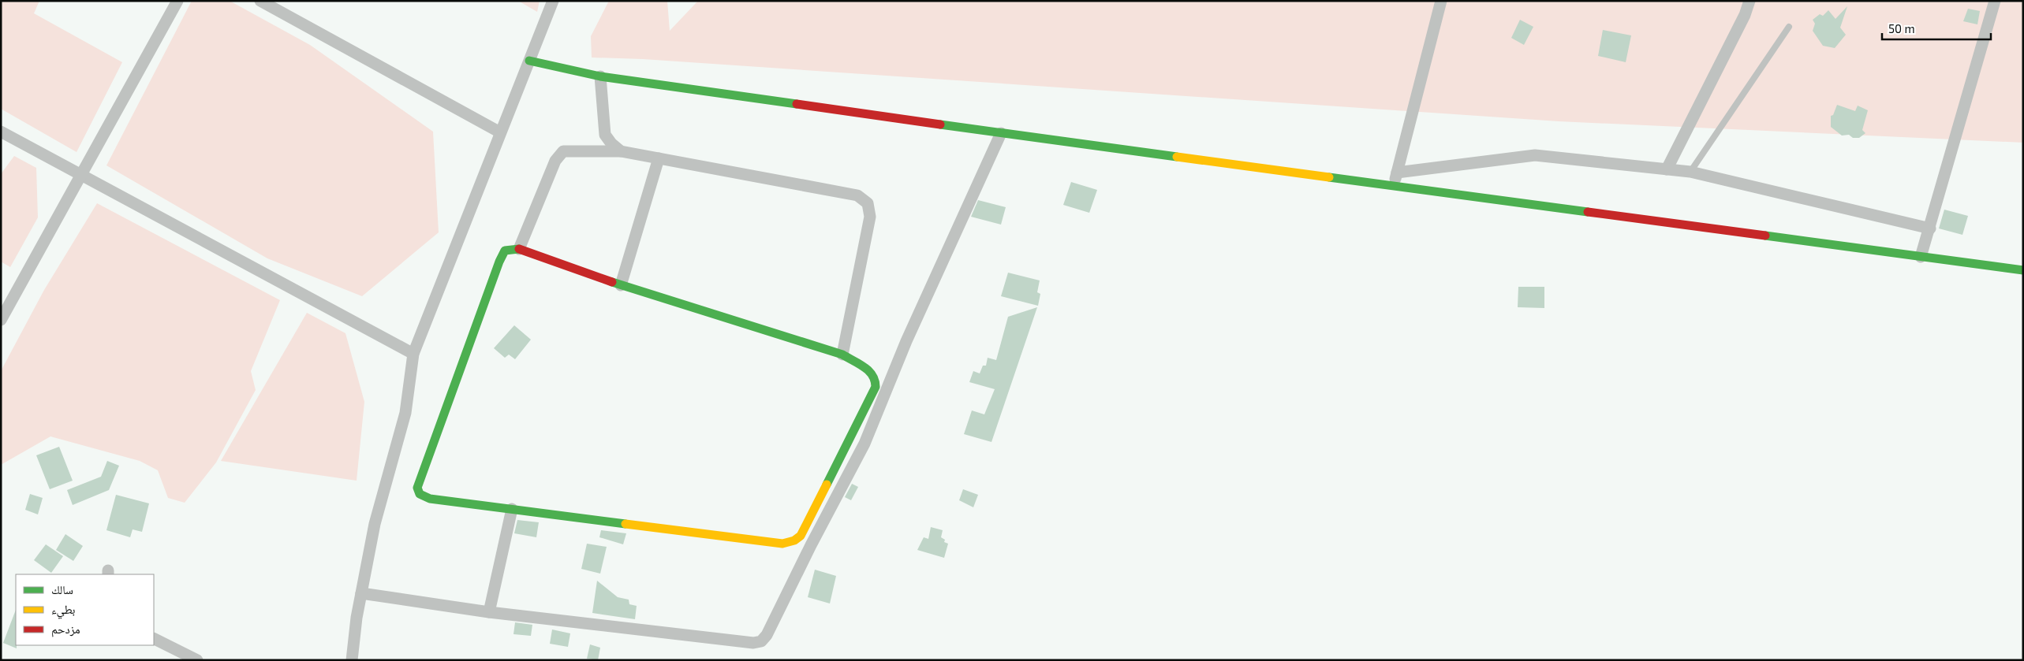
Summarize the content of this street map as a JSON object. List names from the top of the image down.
{
  "legend": ["سالك", "بطيء", "مزدحم"],
  "scale_bar": "50 m"
}
